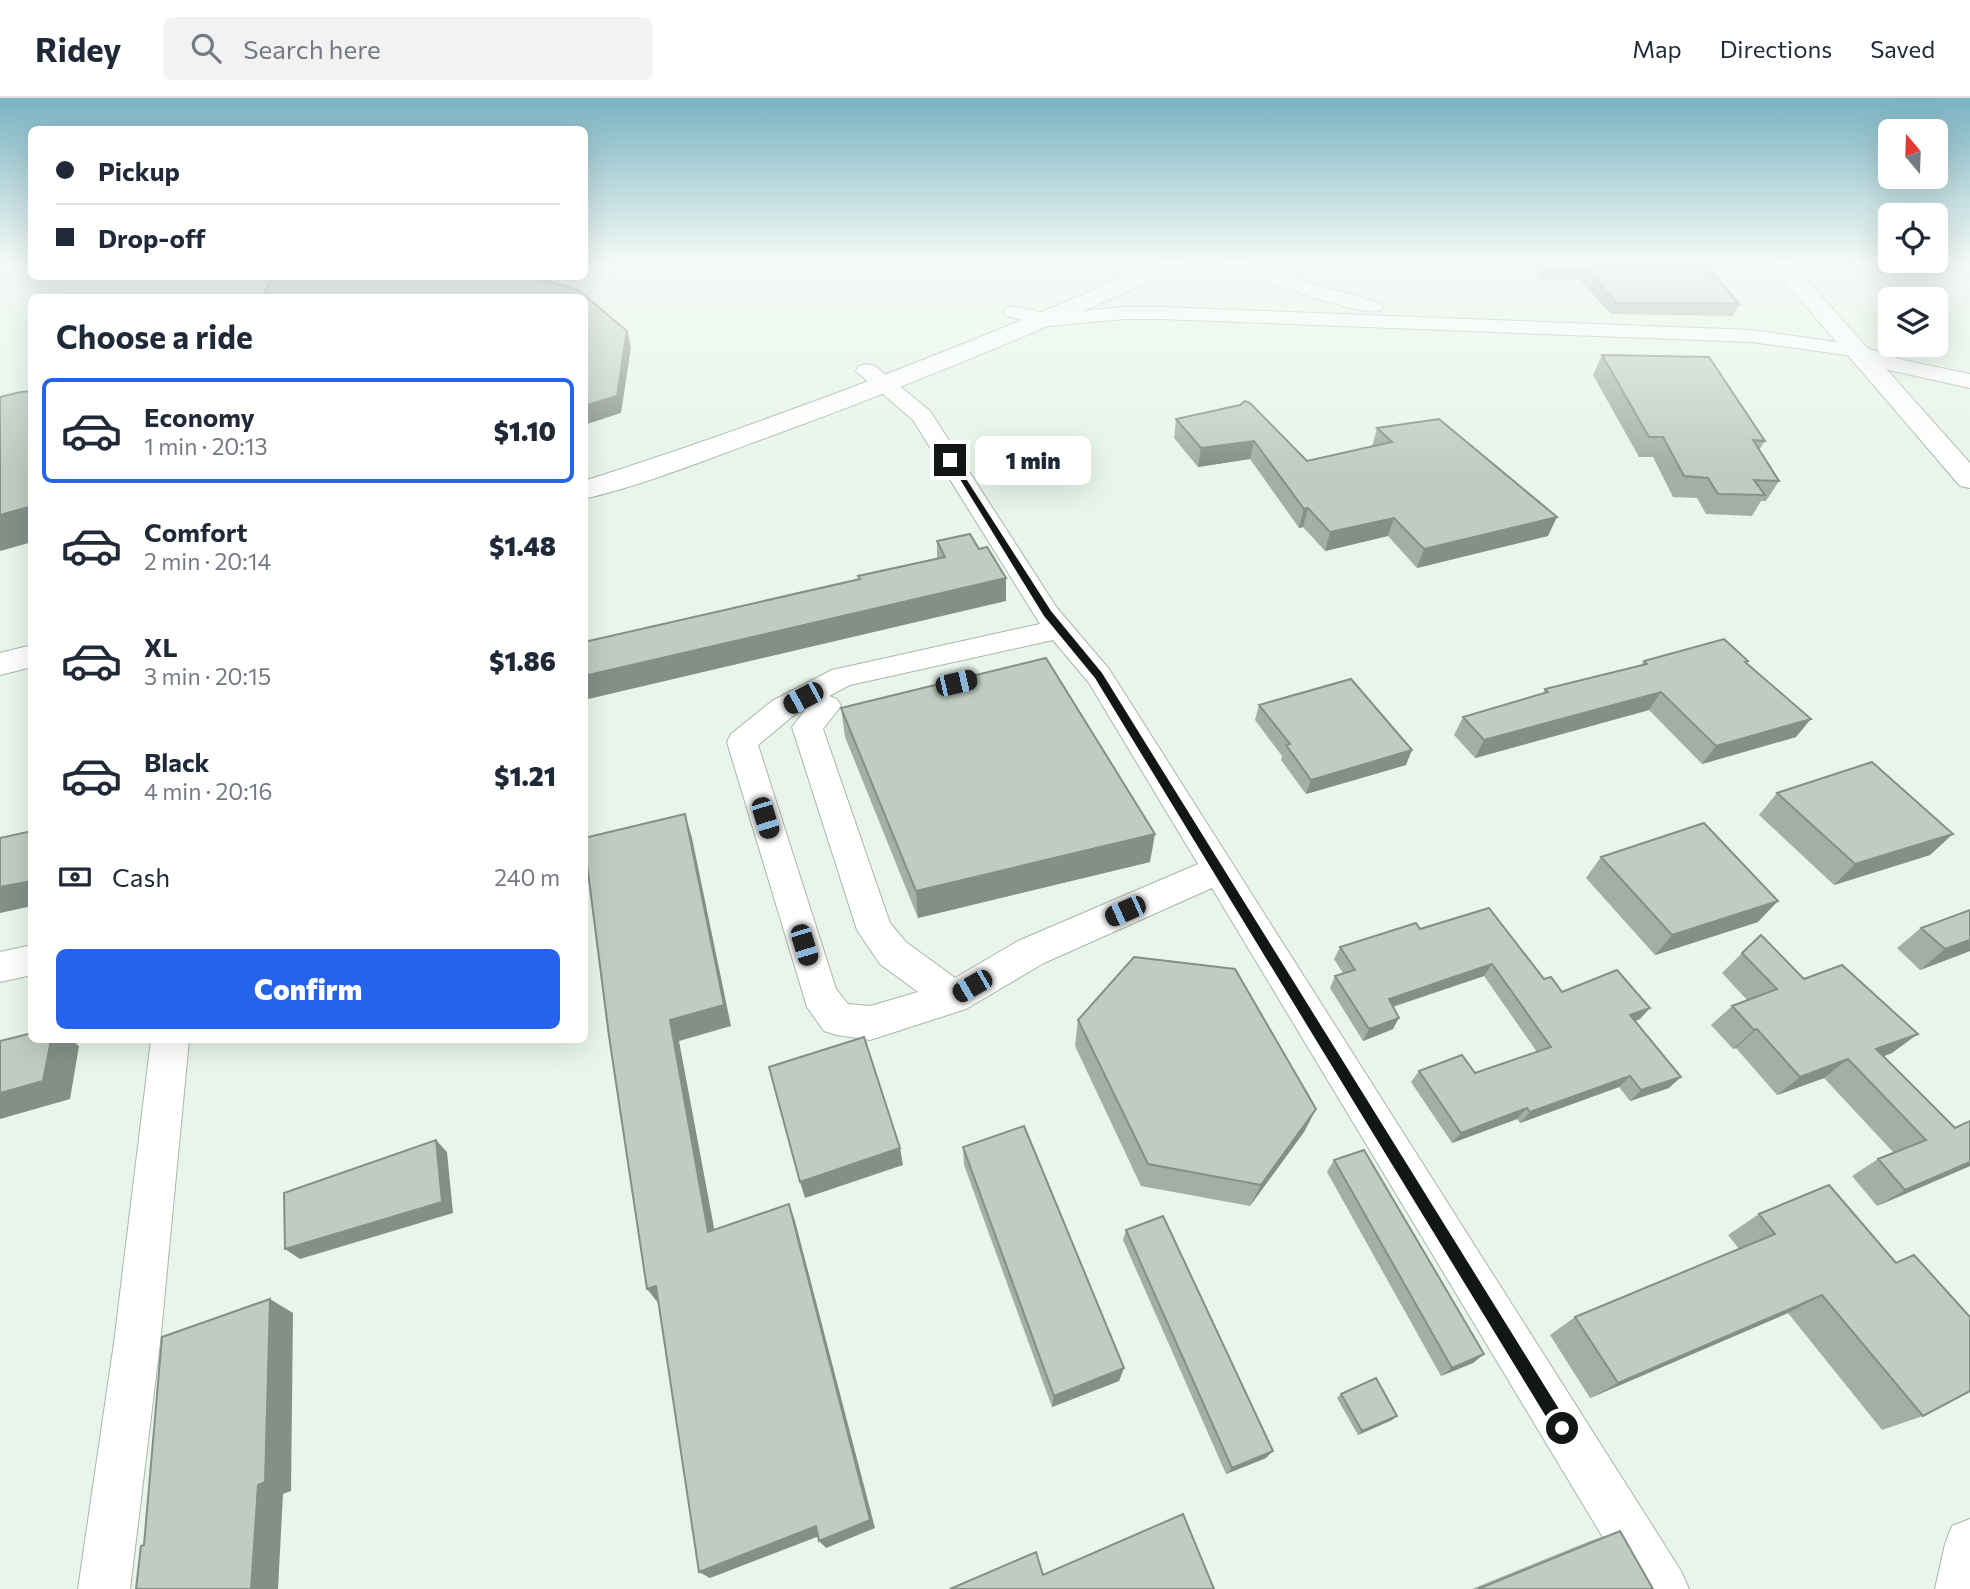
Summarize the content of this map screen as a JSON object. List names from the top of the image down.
{
  "north": "top",
  "page": {
    "header": "Ridey",
    "search": "Search here",
    "nav": ["Map", "Directions", "Saved"],
    "banner": ["Pickup", "Drop-off"],
    "heading": "Choose a ride",
    "list": [
      {
        "name": "Economy",
        "note": "1 min · 20:13",
        "value": "$1.10"
      },
      {
        "name": "Comfort",
        "note": "2 min · 20:14",
        "value": "$1.48"
      },
      {
        "name": "XL",
        "note": "3 min · 20:15",
        "value": "$1.86"
      },
      {
        "name": "Black",
        "note": "4 min · 20:16",
        "value": "$1.21"
      }
    ],
    "bubble": "1 min",
    "pay": ["Cash", "240 m"],
    "buttons": "Confirm"
  }
}
